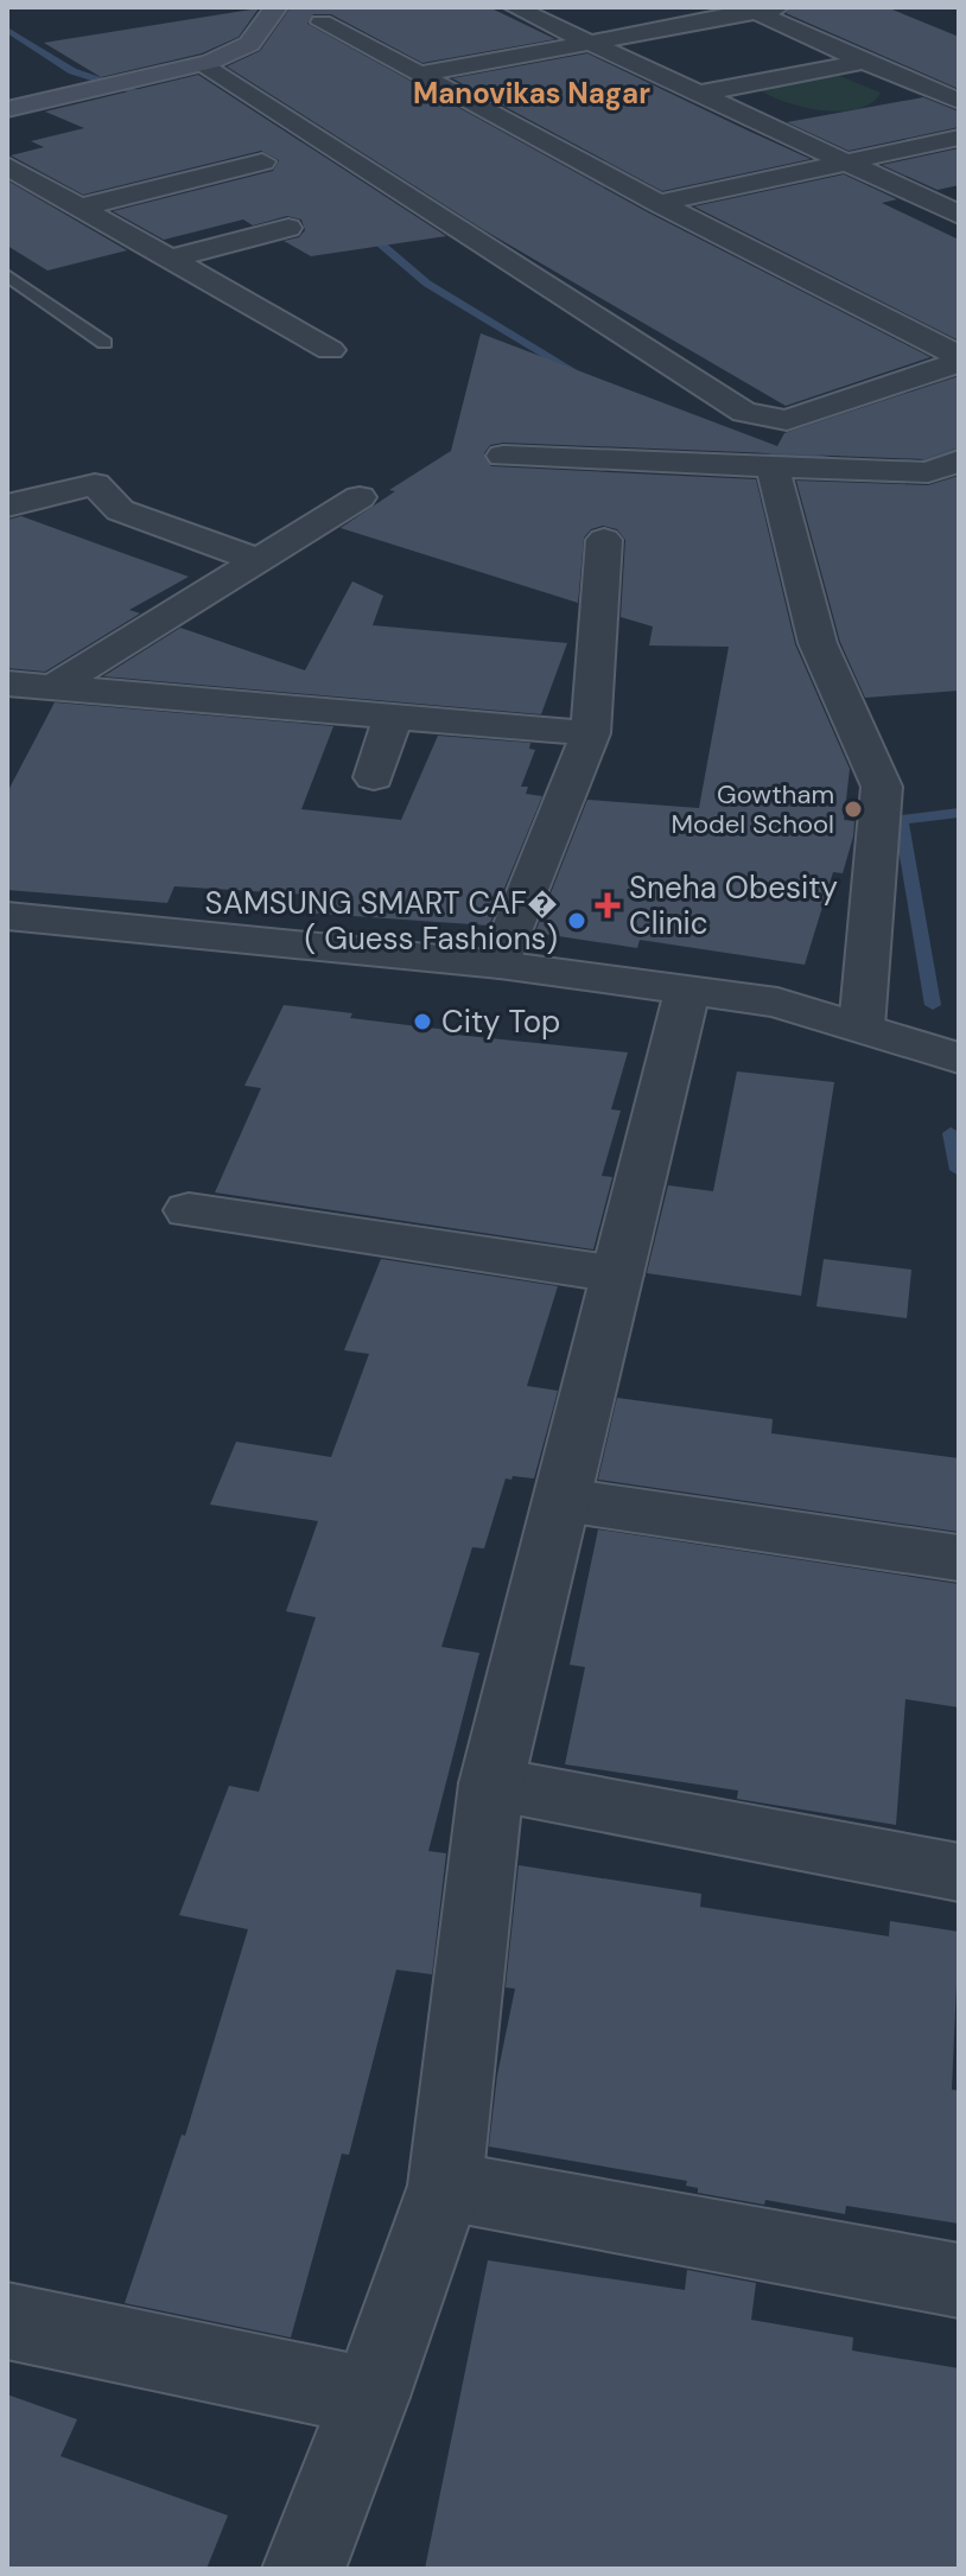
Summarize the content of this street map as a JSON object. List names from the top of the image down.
{
  "districts": ["Manovikas Nagar"],
  "places": {
    "other": ["Gowtham Model School", "SAMSUNG SMART CAF� ( Guess Fashions)", "City Top"],
    "health": ["Sneha Obesity Clinic"]
  }
}
